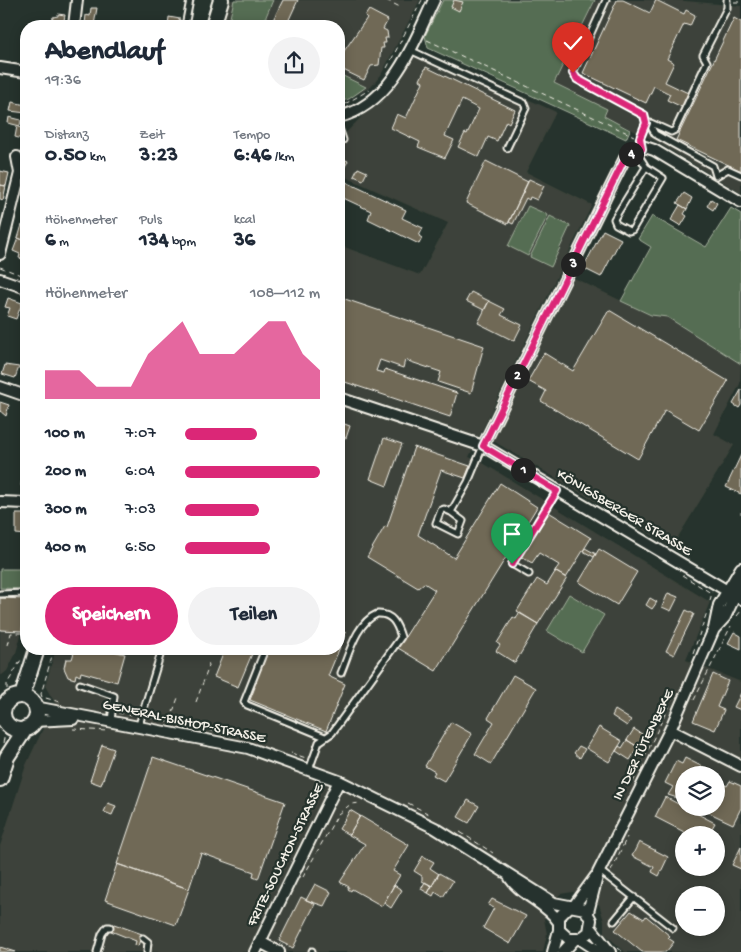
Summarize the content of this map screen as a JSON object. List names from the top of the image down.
{
  "streets": {
    "street": [
      "KÖNIGSBERGER STRASSE",
      "GENERAL-BISHOP-STRASSE",
      "IN DER TÜTENBEKE",
      "FRITZ-SOUCHON-STRASSE"
    ]
  },
  "crossings": [
    ["KÖNIGSBERGER STRASSE", "IN DER TÜTENBEKE"],
    ["GENERAL-BISHOP-STRASSE", "IN DER TÜTENBEKE"],
    ["GENERAL-BISHOP-STRASSE", "FRITZ-SOUCHON-STRASSE"]
  ],
  "page": {
    "heading": ["Abendlauf", "19:36"],
    "stats": [
      ["Distanz", "0.50 km"],
      ["Zeit", "3:23"],
      ["Tempo", "6:46 /km"],
      ["Höhenmeter", "6 m"],
      ["Puls", "134 bpm"],
      ["kcal", "36"]
    ],
    "pins": [
      "4",
      "3",
      "2",
      "1"
    ],
    "chart": ["Höhenmeter", "108–112 m"],
    "list": [
      {
        "name": "100 m",
        "note": "7:07"
      },
      {
        "name": "200 m",
        "note": "6:04"
      },
      {
        "name": "300 m",
        "note": "7:03"
      },
      {
        "name": "400 m",
        "note": "6:50"
      }
    ],
    "buttons": ["Speichern", "Teilen"],
    "map_buttons": ["+", "−"]
  }
}
